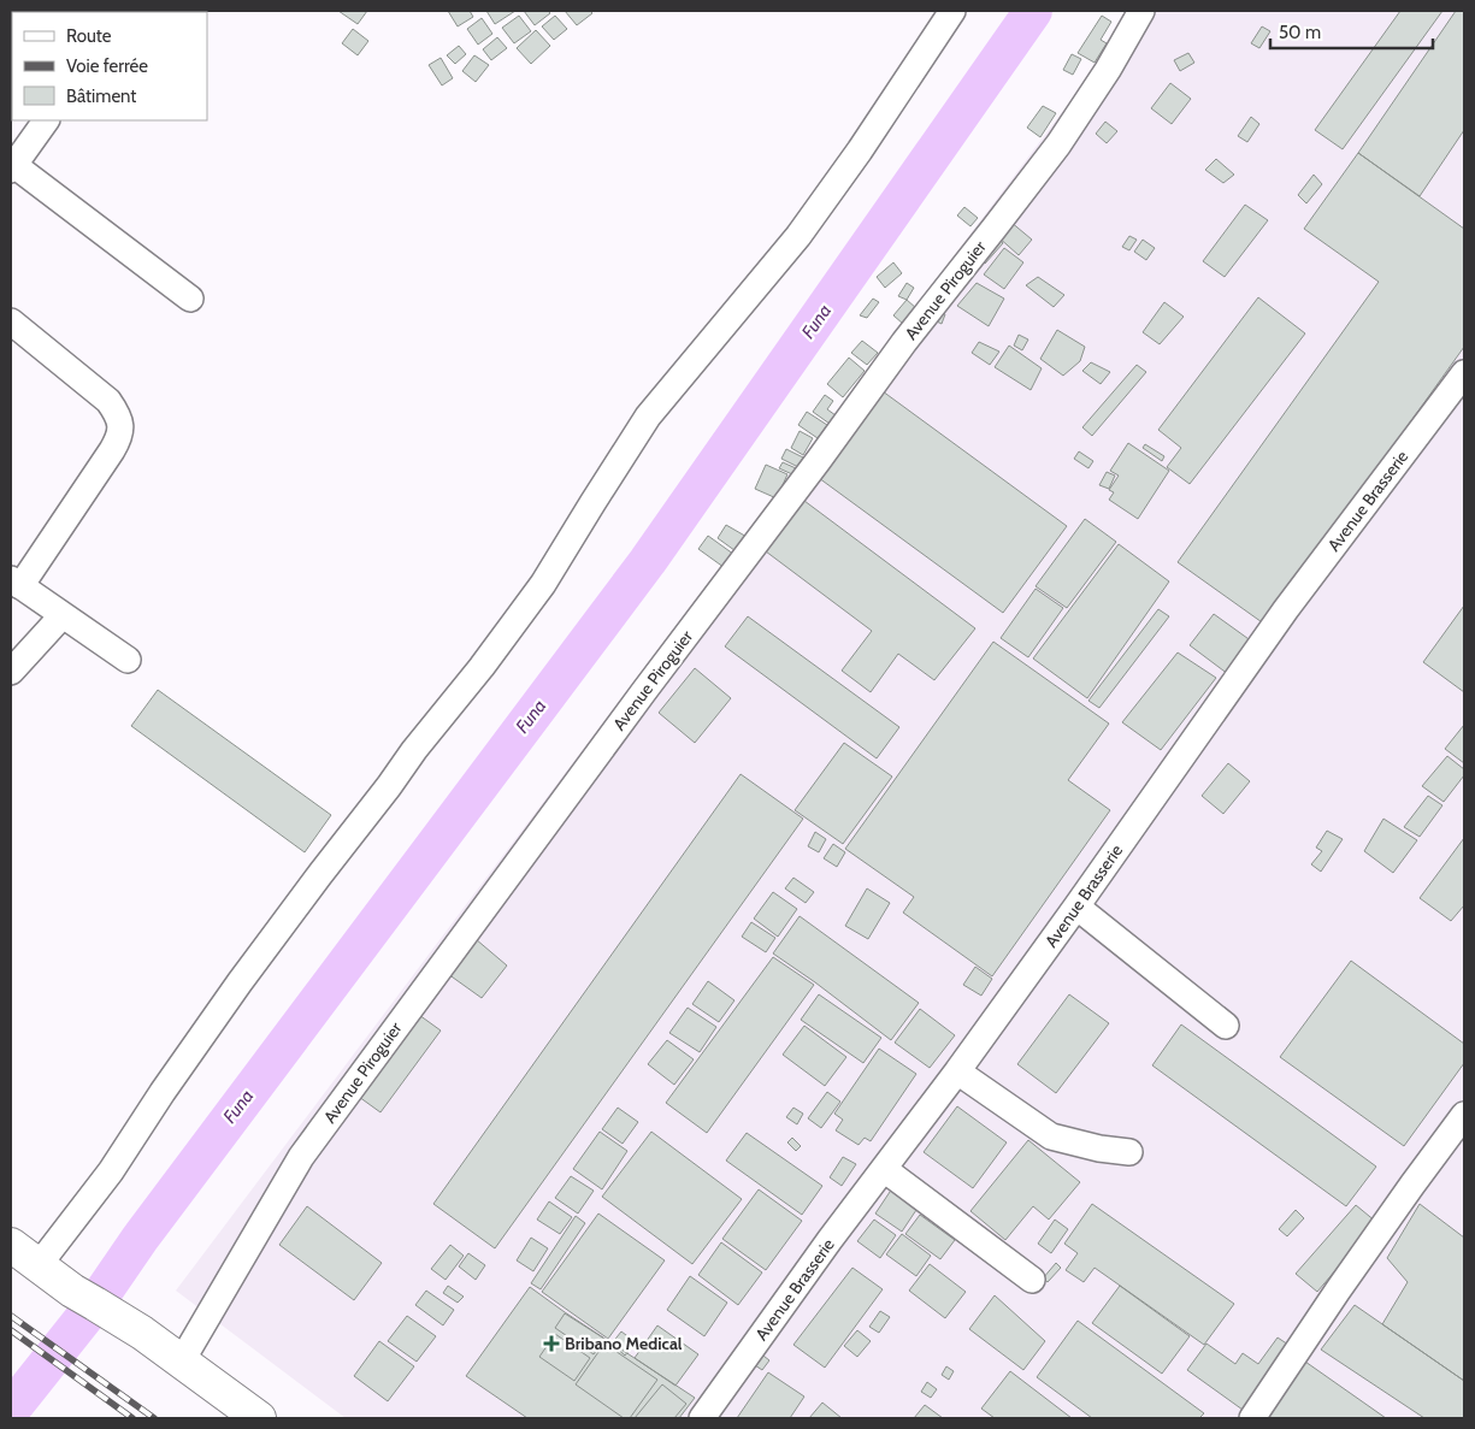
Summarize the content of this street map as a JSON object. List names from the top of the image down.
{
  "streets": {
    "street": ["Avenue Piroguier", "Avenue Brasserie"]
  },
  "water": ["Funa"],
  "places": {
    "health": ["Bribano Medical"]
  },
  "legend": ["Route", "Voie ferrée", "Bâtiment"],
  "scale_bar": "50 m"
}
